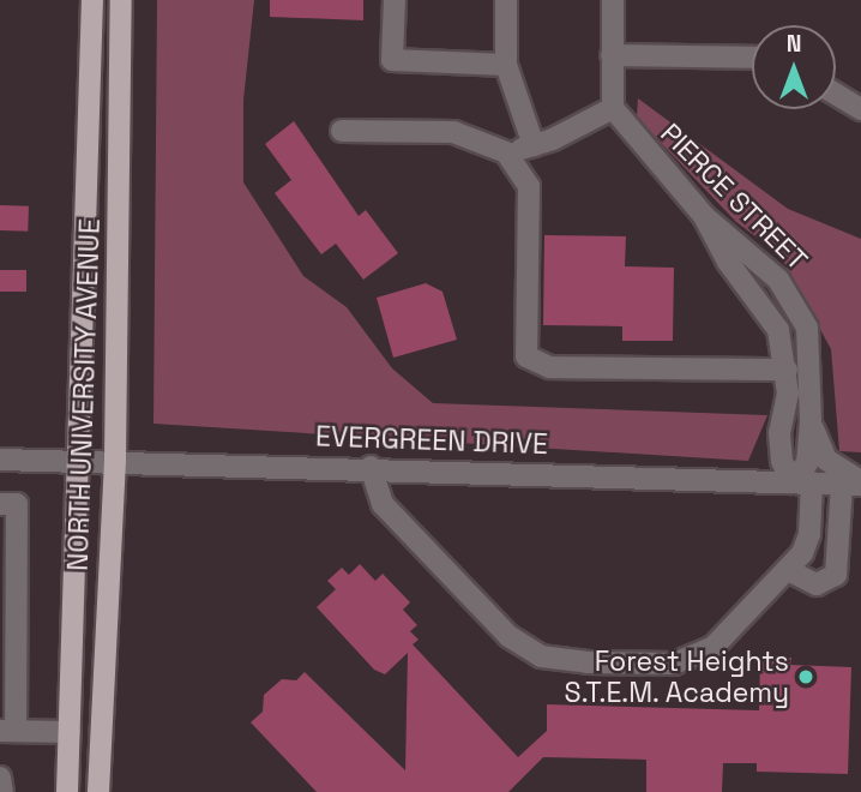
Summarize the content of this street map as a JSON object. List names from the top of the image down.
{
  "streets": {
    "main road": ["NORTH UNIVERSITY AVENUE"],
    "street": ["PIERCE STREET", "EVERGREEN DRIVE"]
  },
  "crossings": [
    ["PIERCE STREET", "EVERGREEN DRIVE"],
    ["NORTH UNIVERSITY AVENUE", "EVERGREEN DRIVE"]
  ],
  "places": ["Forest Heights S.T.E.M. Academy"],
  "north": "top"
}
